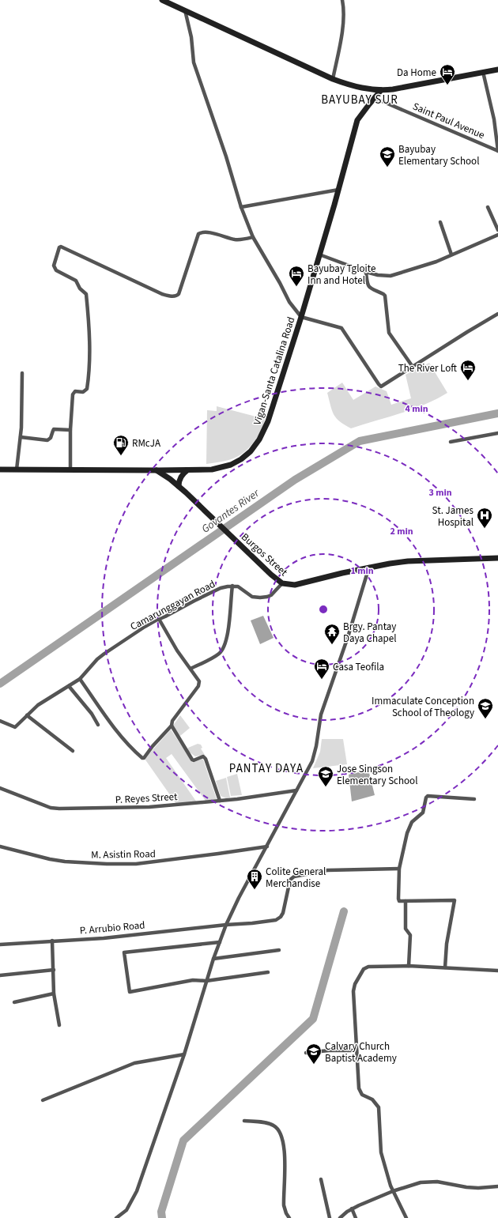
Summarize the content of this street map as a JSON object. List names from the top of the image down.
{
  "streets": {
    "main road": ["Vigan-Santa Catalina Road", "Burgos Street"],
    "street": [
      "Saint Paul Avenue",
      "Camarunggayan Road",
      "P. Reyes Street",
      "M. Asistin Road",
      "P. Arrubio Road"
    ]
  },
  "crossings": [
    ["Saint Paul Avenue", "Vigan-Santa Catalina Road"],
    ["Vigan-Santa Catalina Road", "Burgos Street"],
    ["Burgos Street", "Camarunggayan Road"]
  ],
  "districts": ["BAYUBAY SUR", "PANTAY DAYA"],
  "water": ["Govantes River"],
  "places": {
    "hotel": [
      "Da Home",
      "Bayubay Tgloite Inn and Hotel",
      "The River Loft",
      "Casa Teofila"
    ],
    "school or university": [
      "Bayubay Elementary School",
      "Immaculate Conception School of Theology",
      "Jose Singson Elementary School",
      "Calvary Church Baptist Academy"
    ],
    "fuel station": ["RMcJA"],
    "hospital": ["St. James Hospital"],
    "temple": ["Brgy. Pantay Daya Chapel"],
    "building": ["Colite General Merchandise"]
  },
  "rings": [
    "4 min",
    "3 min",
    "2 min",
    "1 min"
  ]
}
